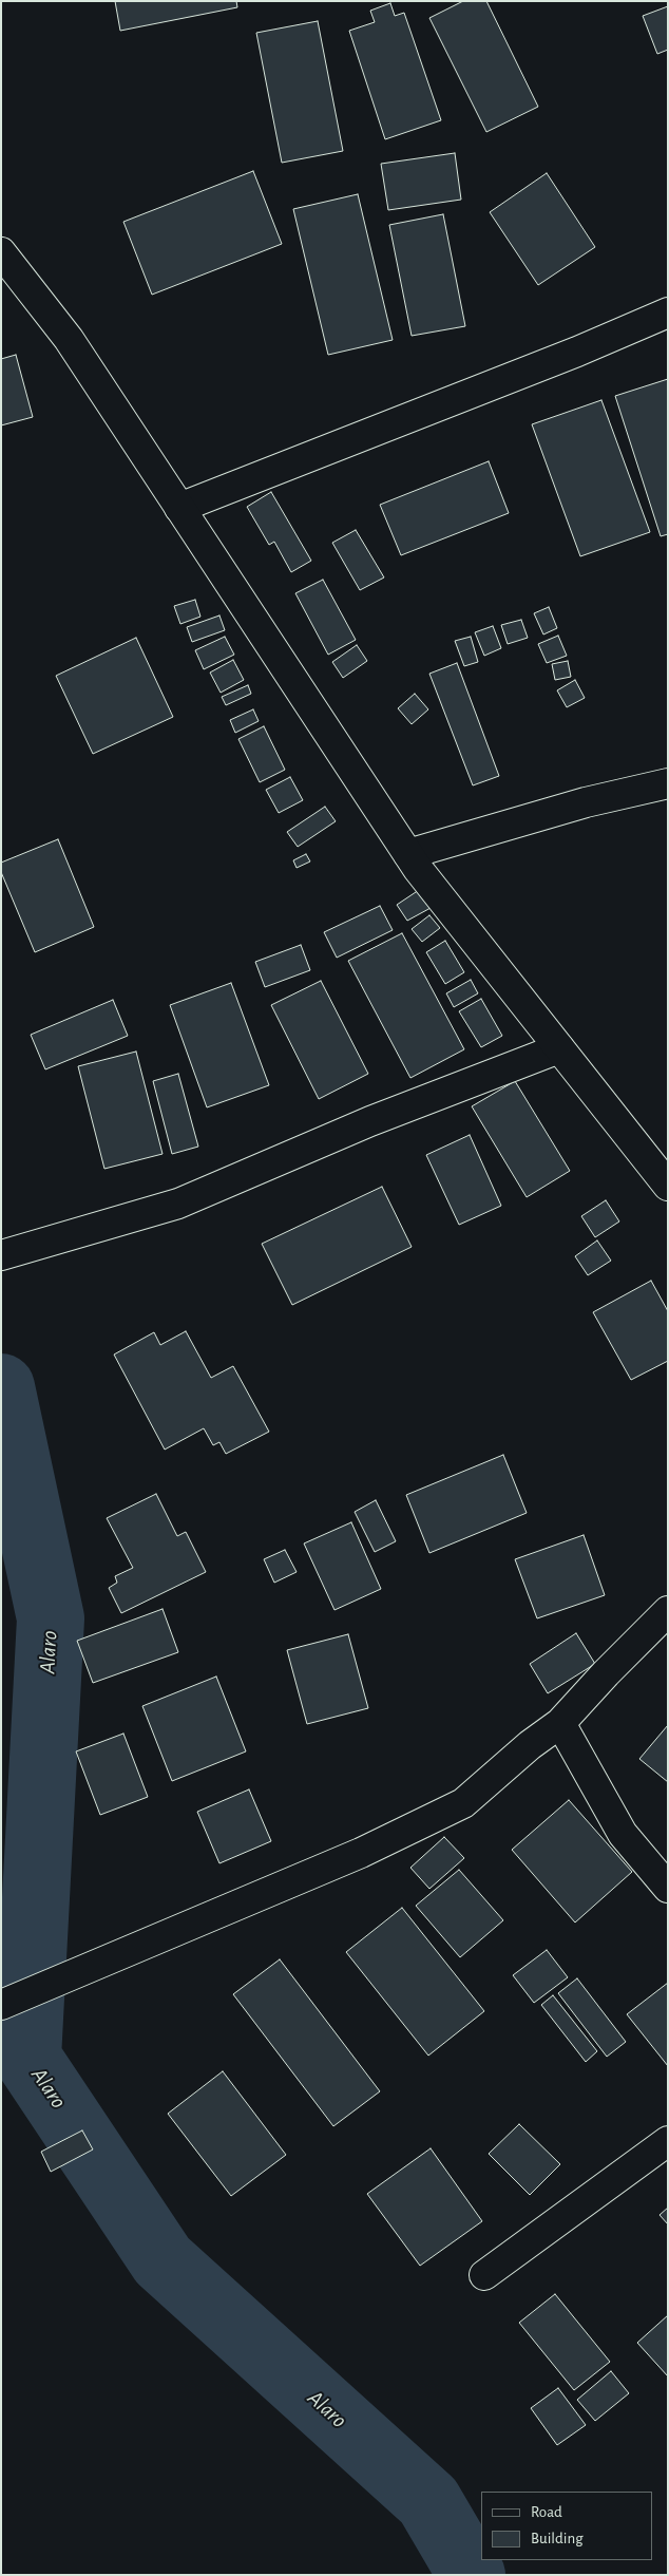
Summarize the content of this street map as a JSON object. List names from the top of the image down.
{
  "water": ["Alaro"],
  "legend": ["Road", "Building"]
}
